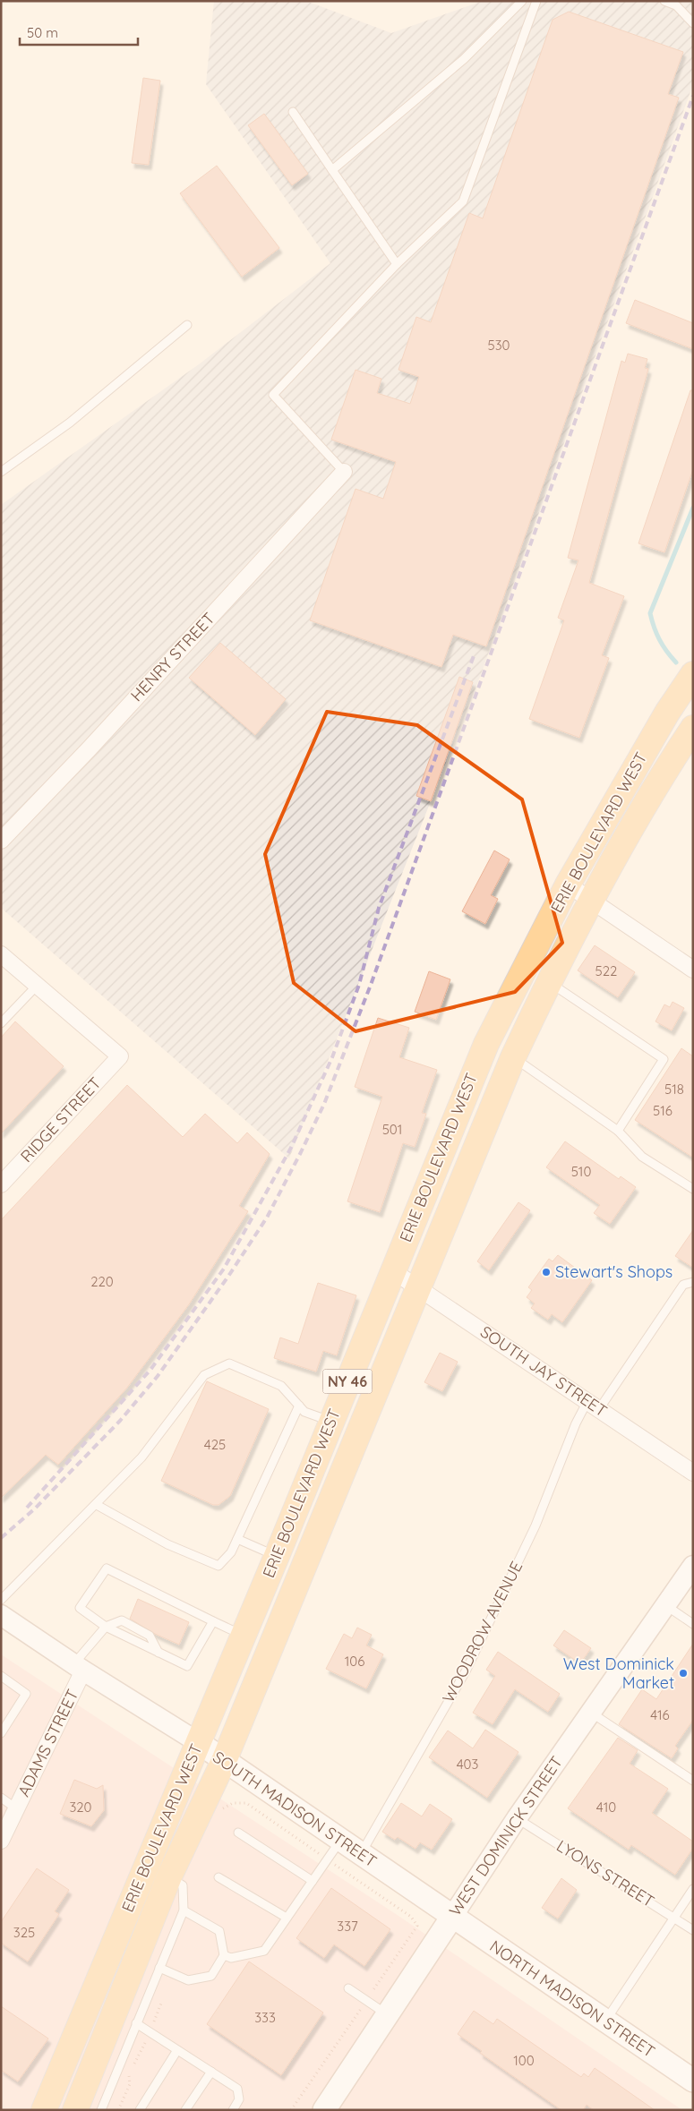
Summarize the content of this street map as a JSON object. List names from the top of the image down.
{
  "streets": {
    "main road": [
      "ERIE BOULEVARD WEST",
      "NY 46",
      "SOUTH MADISON STREET",
      "WEST DOMINICK STREET",
      "NORTH MADISON STREET"
    ],
    "street": [
      "HENRY STREET",
      "RIDGE STREET",
      "SOUTH JAY STREET",
      "ADAMS STREET"
    ],
    "lane": ["WOODROW AVENUE", "LYONS STREET"]
  },
  "crossings": [
    ["ERIE BOULEVARD WEST", "SOUTH JAY STREET"],
    ["ERIE BOULEVARD WEST", "SOUTH MADISON STREET"],
    ["SOUTH JAY STREET", "WOODROW AVENUE"],
    ["WOODROW AVENUE", "SOUTH MADISON STREET"],
    ["ADAMS STREET", "SOUTH MADISON STREET"],
    ["SOUTH MADISON STREET", "WEST DOMINICK STREET"],
    ["SOUTH MADISON STREET", "NORTH MADISON STREET"],
    ["WEST DOMINICK STREET", "LYONS STREET"],
    ["WEST DOMINICK STREET", "NORTH MADISON STREET"]
  ],
  "places": ["Stewart's Shops", "West Dominick Market"],
  "house_numbers": [
    "530",
    "522",
    "518",
    "516",
    "501",
    "510",
    "220",
    "425",
    "106",
    "416",
    "403",
    "320",
    "410",
    "337",
    "325",
    "333",
    "100"
  ],
  "scale_bar": "50 m"
}
